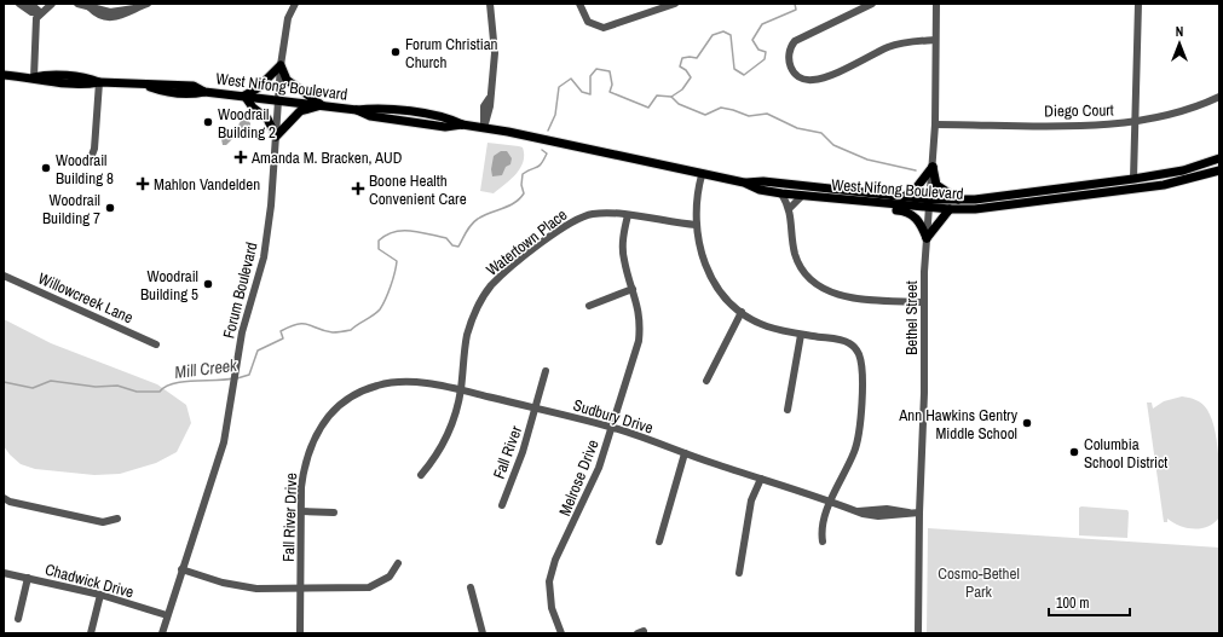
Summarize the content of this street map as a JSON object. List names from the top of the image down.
{
  "streets": {
    "main road": ["West Nifong Boulevard"],
    "street": [
      "Diego Court",
      "Watertown Place",
      "Forum Boulevard",
      "Willowcreek Lane",
      "Bethel Street",
      "Sudbury Drive",
      "Fall River",
      "Melrose Drive",
      "Fall River Drive",
      "Chadwick Drive"
    ]
  },
  "crossings": [
    ["West Nifong Boulevard", "Forum Boulevard"],
    ["West Nifong Boulevard", "Bethel Street"],
    ["Diego Court", "Bethel Street"],
    ["Watertown Place", "Sudbury Drive"],
    ["Watertown Place", "Melrose Drive"],
    ["Forum Boulevard", "Chadwick Drive"],
    ["Bethel Street", "Sudbury Drive"],
    ["Sudbury Drive", "Fall River"],
    ["Sudbury Drive", "Melrose Drive"],
    ["Sudbury Drive", "Fall River Drive"]
  ],
  "water": ["Mill Creek"],
  "parks": ["Cosmo-Bethel Park"],
  "places": {
    "other": [
      "Forum Christian Church",
      "Woodrail Building 2",
      "Woodrail Building 8",
      "Woodrail Building 7",
      "Woodrail Building 5",
      "Ann Hawkins Gentry Middle School",
      "Columbia School District"
    ],
    "health": ["Amanda M. Bracken, AUD", "Mahlon Vandelden", "Boone Health Convenient Care"]
  },
  "scale_bar": "100 m",
  "north": "top"
}
